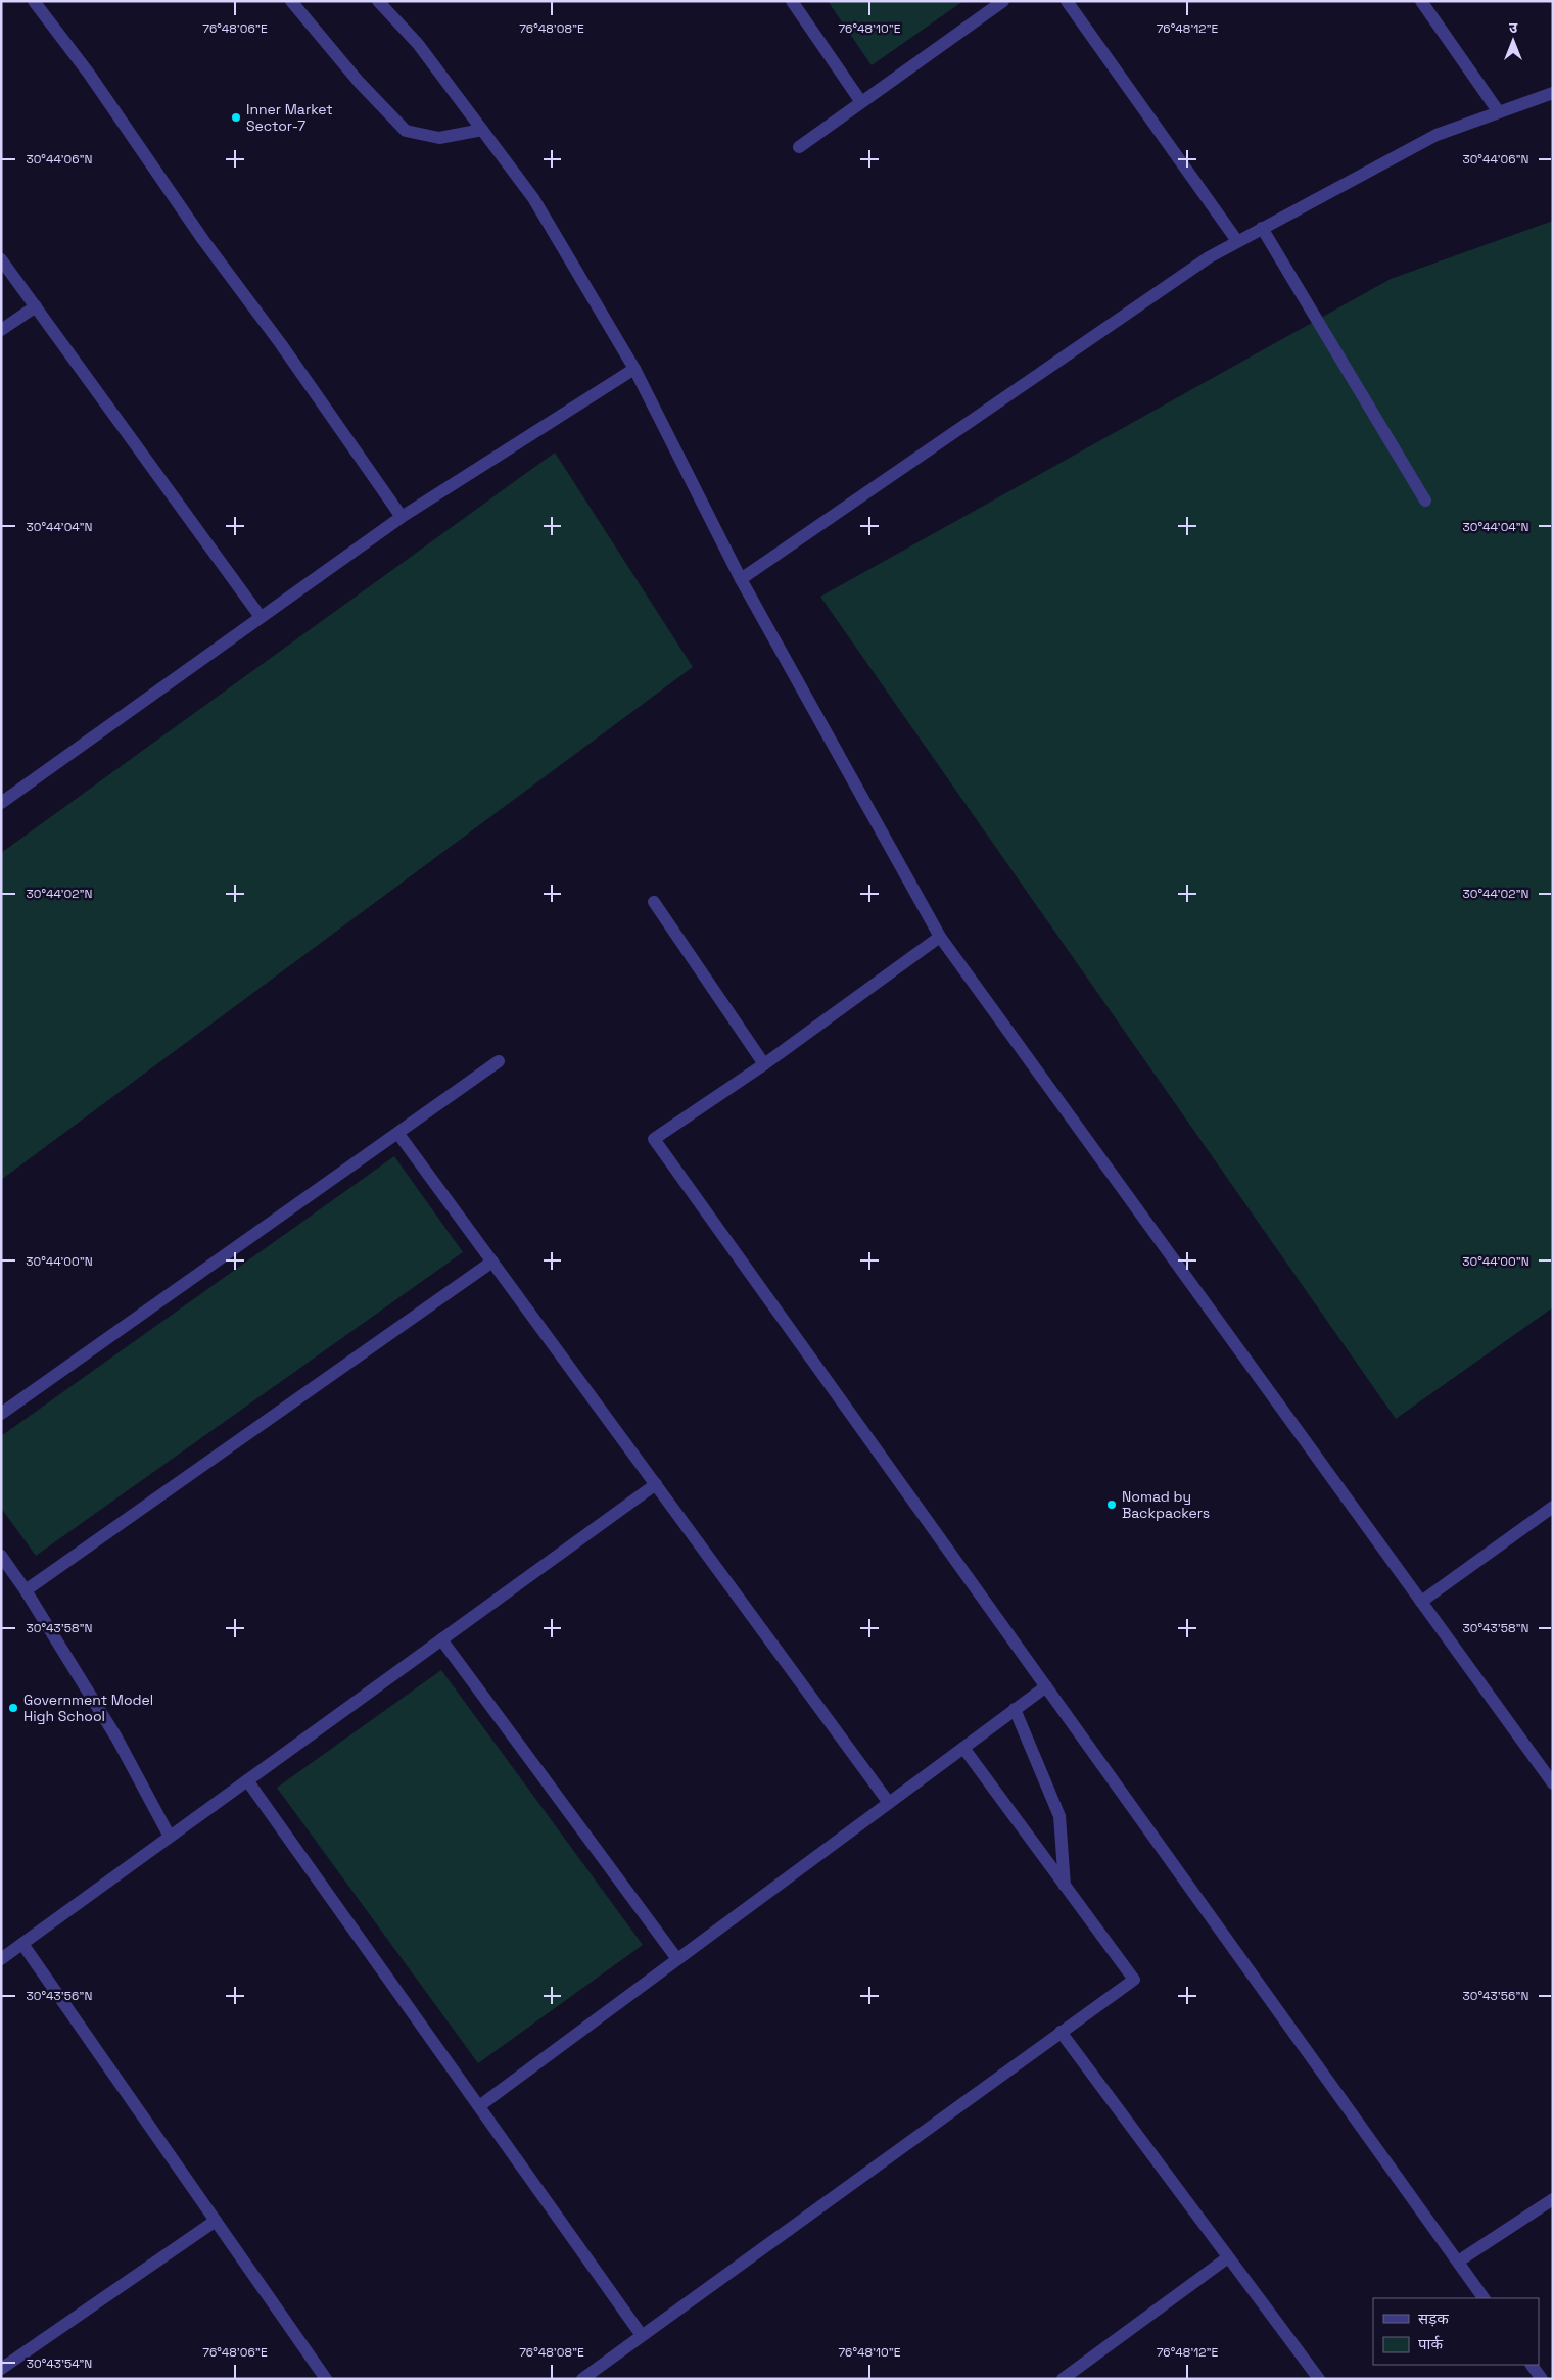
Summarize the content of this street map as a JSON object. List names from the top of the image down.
{
  "places": ["Inner Market Sector-7", "Nomad by Backpackers", "Government Model High School"],
  "legend": ["सड़क", "पार्क"],
  "north": "top",
  "coordinates": [
    "76°48'06\"E",
    "76°48'08\"E",
    "76°48'10\"E",
    "76°48'12\"E",
    "30°44'06\"N",
    "30°44'04\"N",
    "30°44'02\"N",
    "30°44'00\"N",
    "30°43'58\"N",
    "30°43'56\"N",
    "30°43'54\"N"
  ]
}
